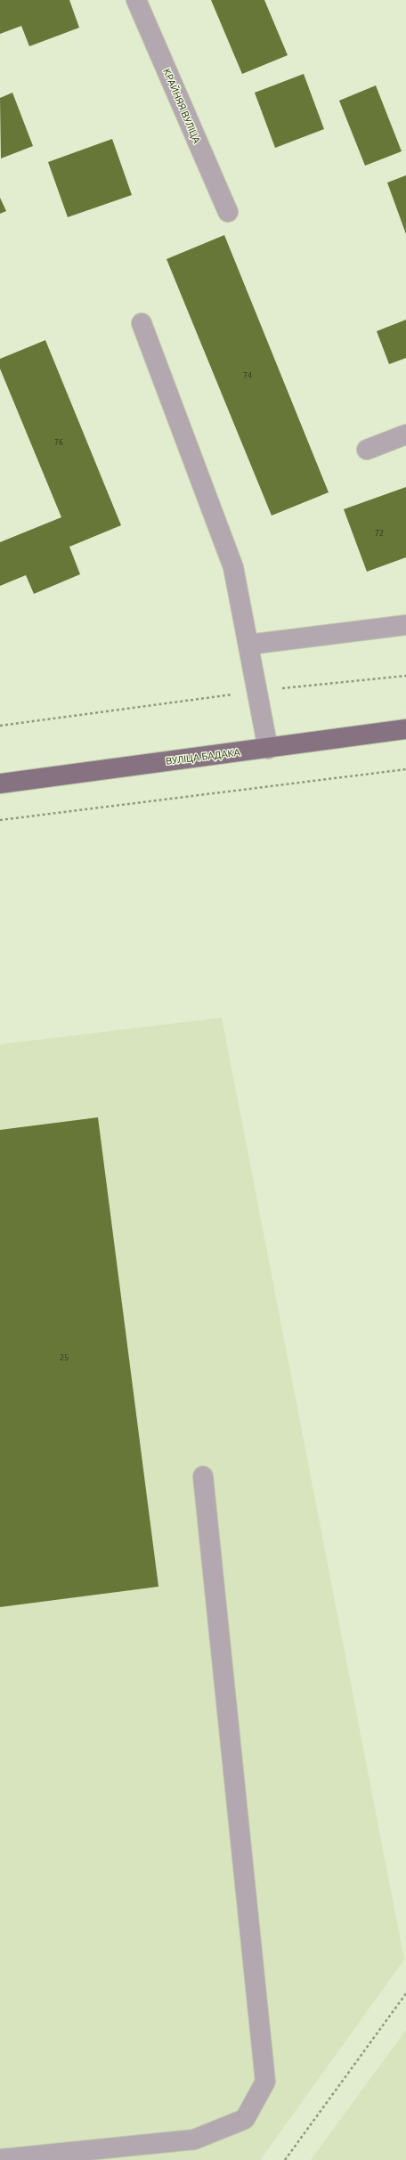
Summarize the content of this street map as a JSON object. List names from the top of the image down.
{
  "streets": {
    "main road": ["ВУЛІЦА БАДАКА"],
    "street": ["КРАЙНЯЯ ВУЛІЦА"]
  },
  "house_numbers": [
    "74",
    "76",
    "72",
    "25"
  ]
}
